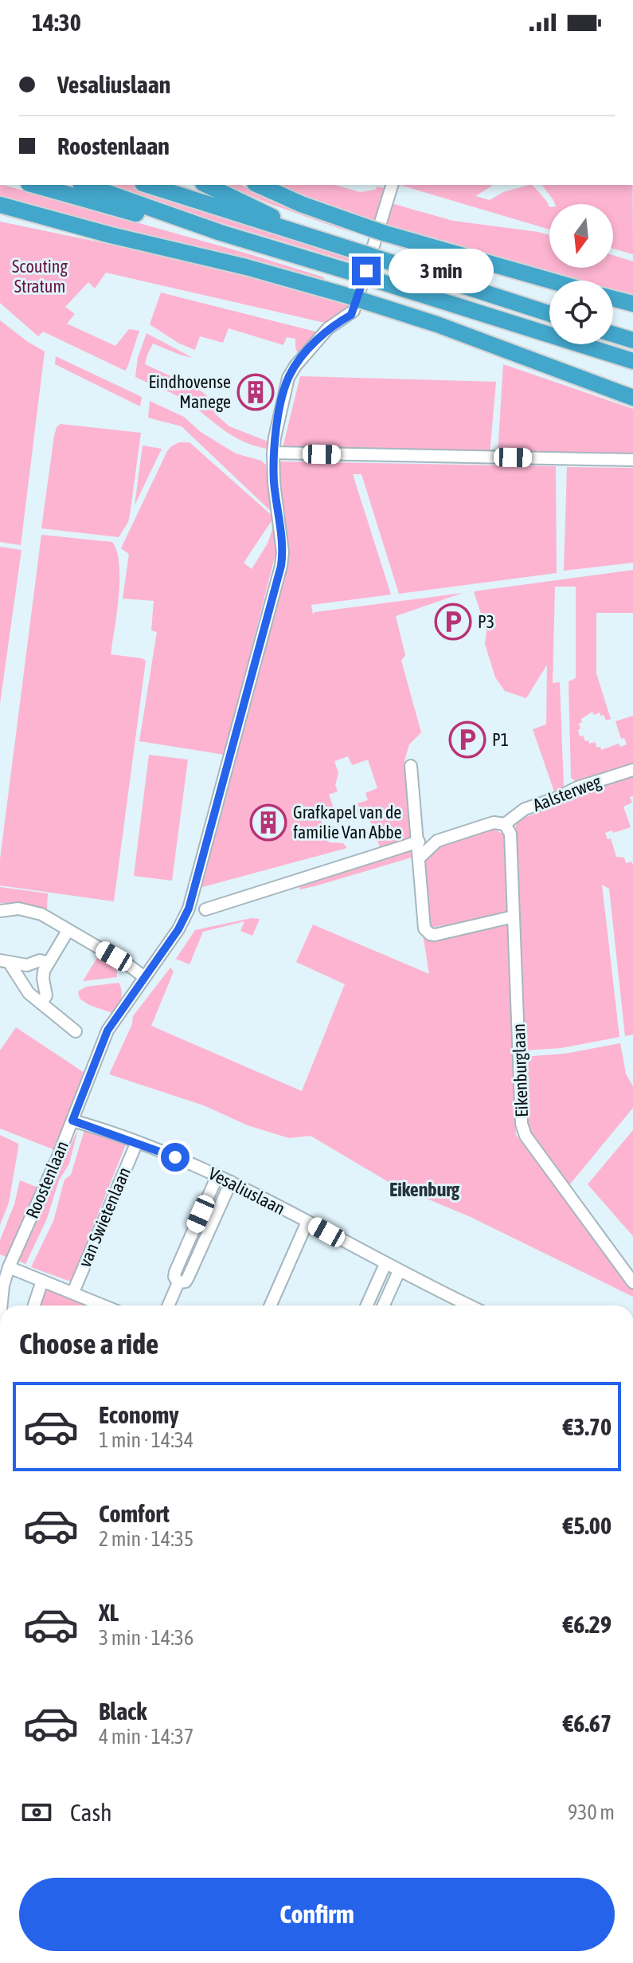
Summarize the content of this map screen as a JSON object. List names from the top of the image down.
{
  "streets": {
    "street": [
      "Aalsterweg",
      "Eikenburglaan",
      "Roostenlaan",
      "Vesaliuslaan",
      "van Swietenlaan"
    ]
  },
  "crossings": [
    ["Roostenlaan", "Vesaliuslaan"],
    ["Vesaliuslaan", "van Swietenlaan"]
  ],
  "districts": ["Eikenburg"],
  "parks": ["Scouting Stratum"],
  "places": {
    "building": ["Eindhovense Manege", "Grafkapel van de familie Van Abbe"],
    "parking": ["P3", "P1"]
  },
  "north": "bottom",
  "page": {
    "status": "14:30",
    "banner": ["Vesaliuslaan", "Roostenlaan"],
    "bubble": "3 min",
    "heading": "Choose a ride",
    "list": [
      {
        "name": "Economy",
        "note": "1 min · 14:34",
        "value": "€3.70"
      },
      {
        "name": "Comfort",
        "note": "2 min · 14:35",
        "value": "€5.00"
      },
      {
        "name": "XL",
        "note": "3 min · 14:36",
        "value": "€6.29"
      },
      {
        "name": "Black",
        "note": "4 min · 14:37",
        "value": "€6.67"
      }
    ],
    "pay": ["Cash", "930 m"],
    "buttons": "Confirm"
  }
}
